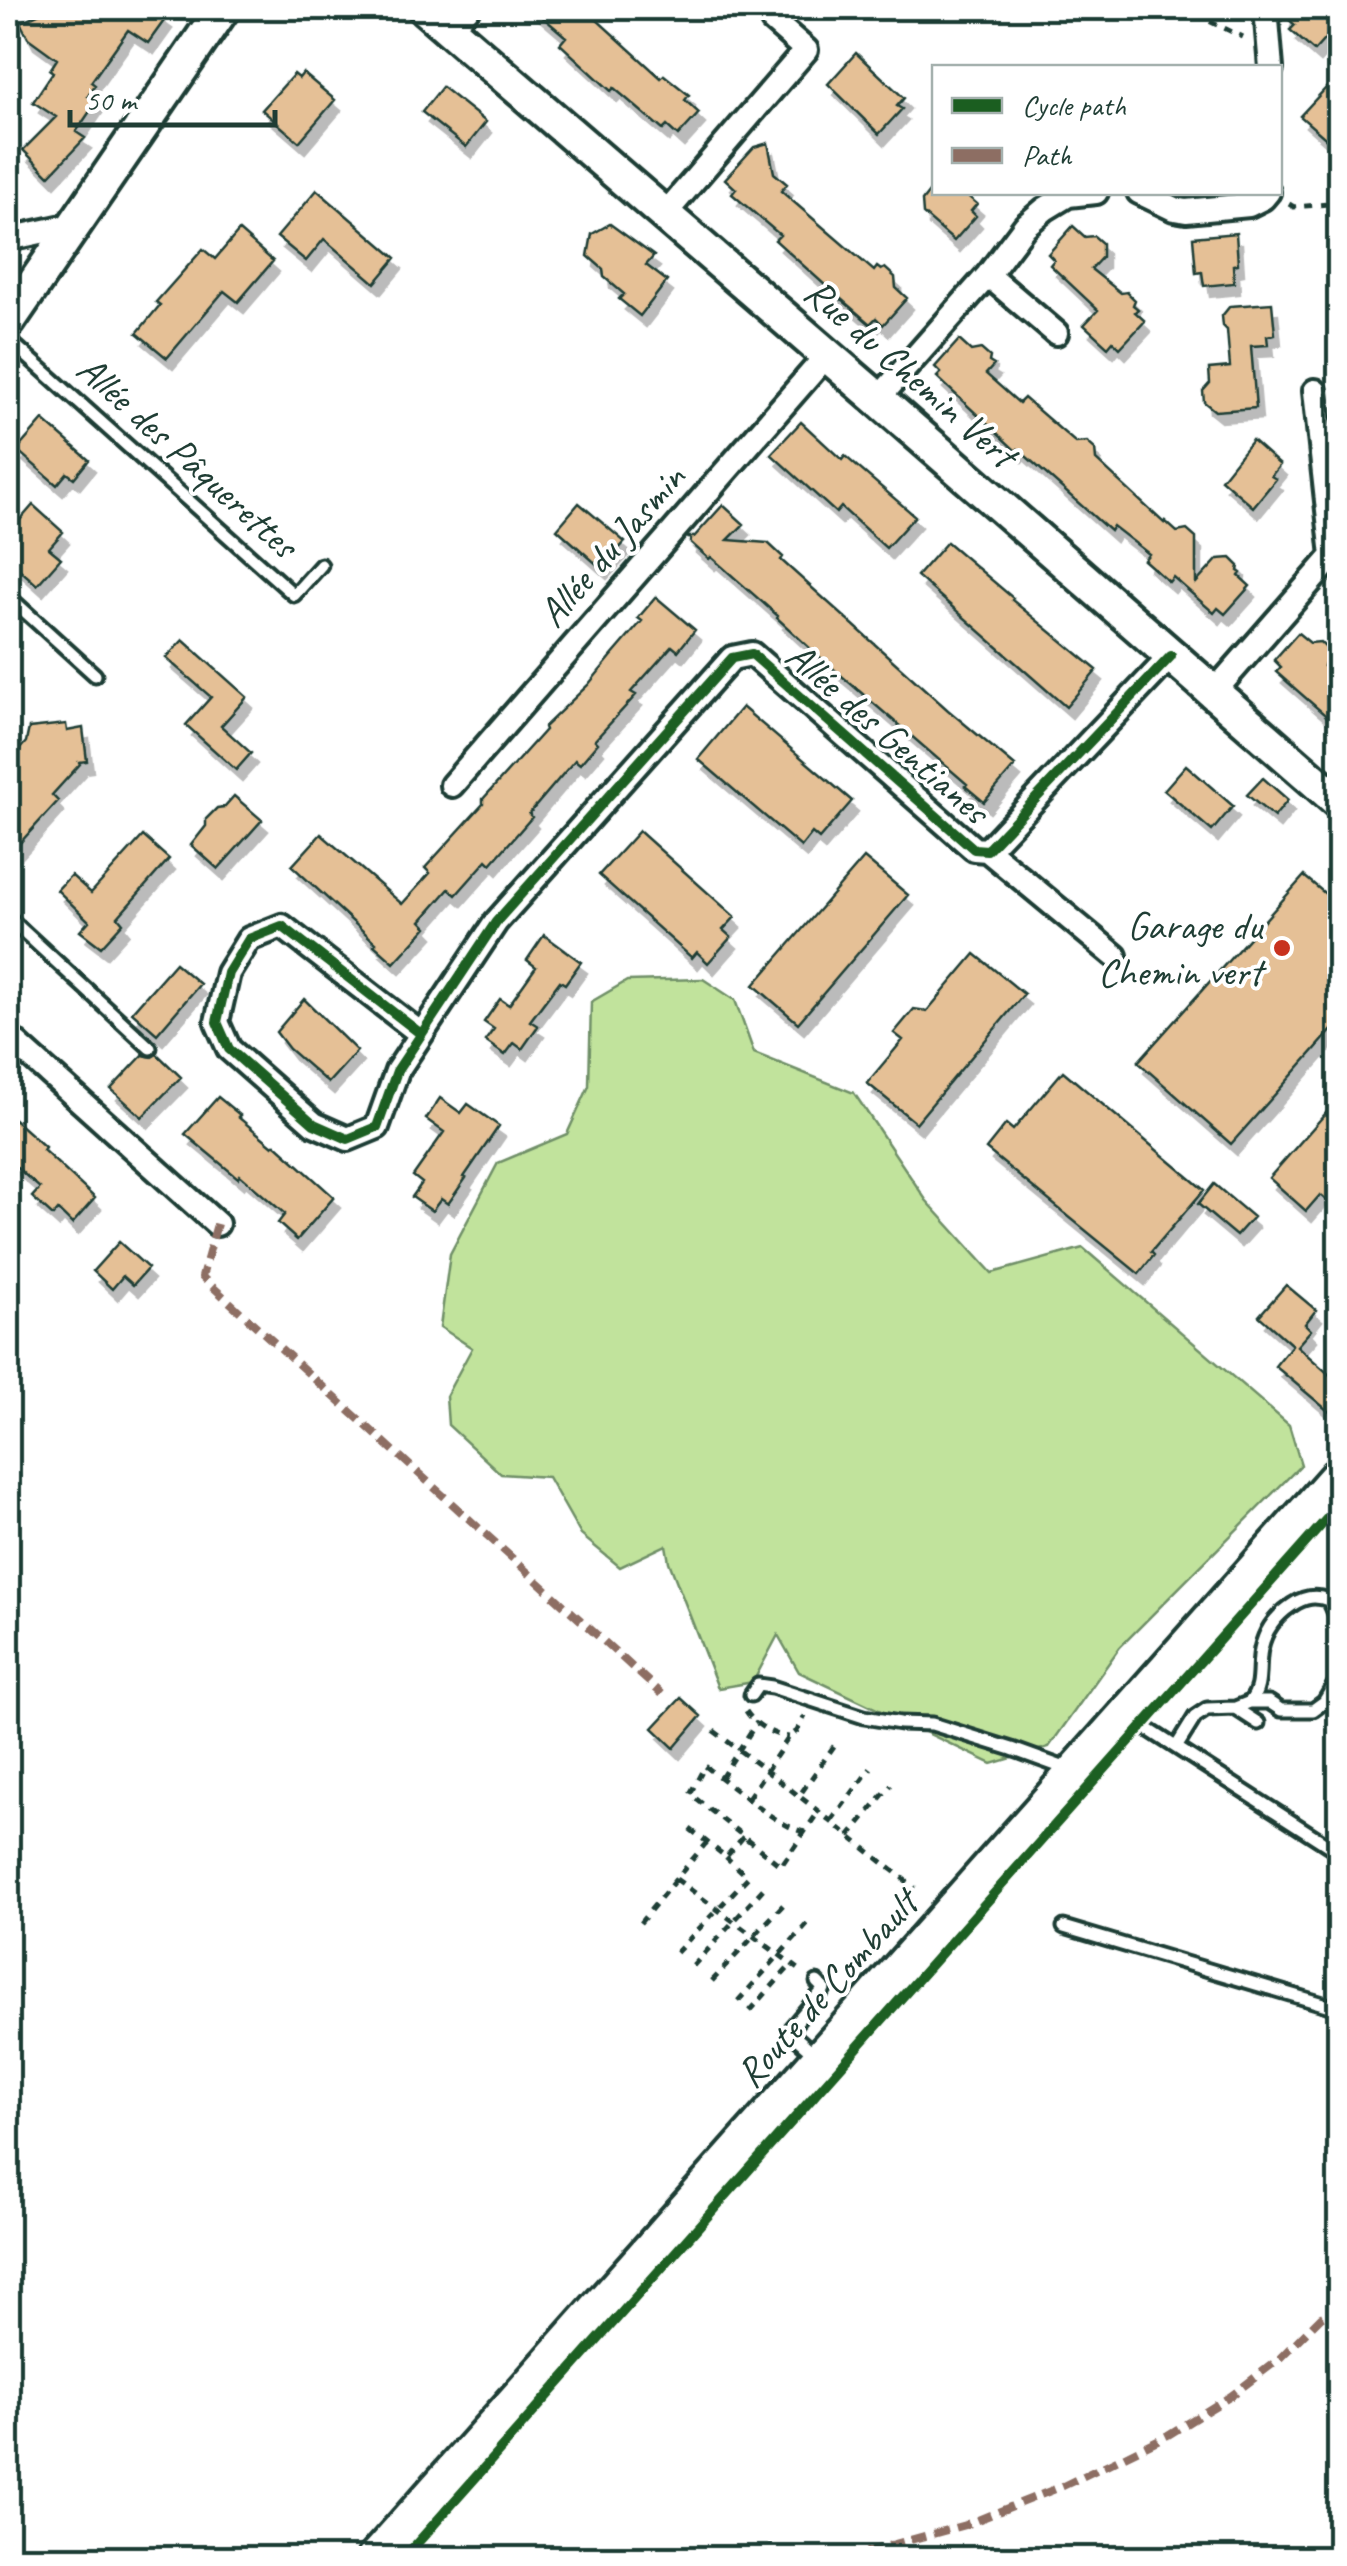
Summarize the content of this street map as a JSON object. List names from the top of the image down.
{
  "streets": {
    "street": [
      "Rue du Chemin Vert",
      "Allée du Jasmin",
      "Allée des Gentianes",
      "Route de Combault"
    ],
    "lane": ["Allée des Pâquerettes"]
  },
  "crossings": [
    ["Rue du Chemin Vert", "Allée du Jasmin"],
    ["Rue du Chemin Vert", "Allée des Gentianes"]
  ],
  "places": ["Garage du Chemin vert"],
  "legend": ["Cycle path", "Path"],
  "scale_bar": "50 m"
}
